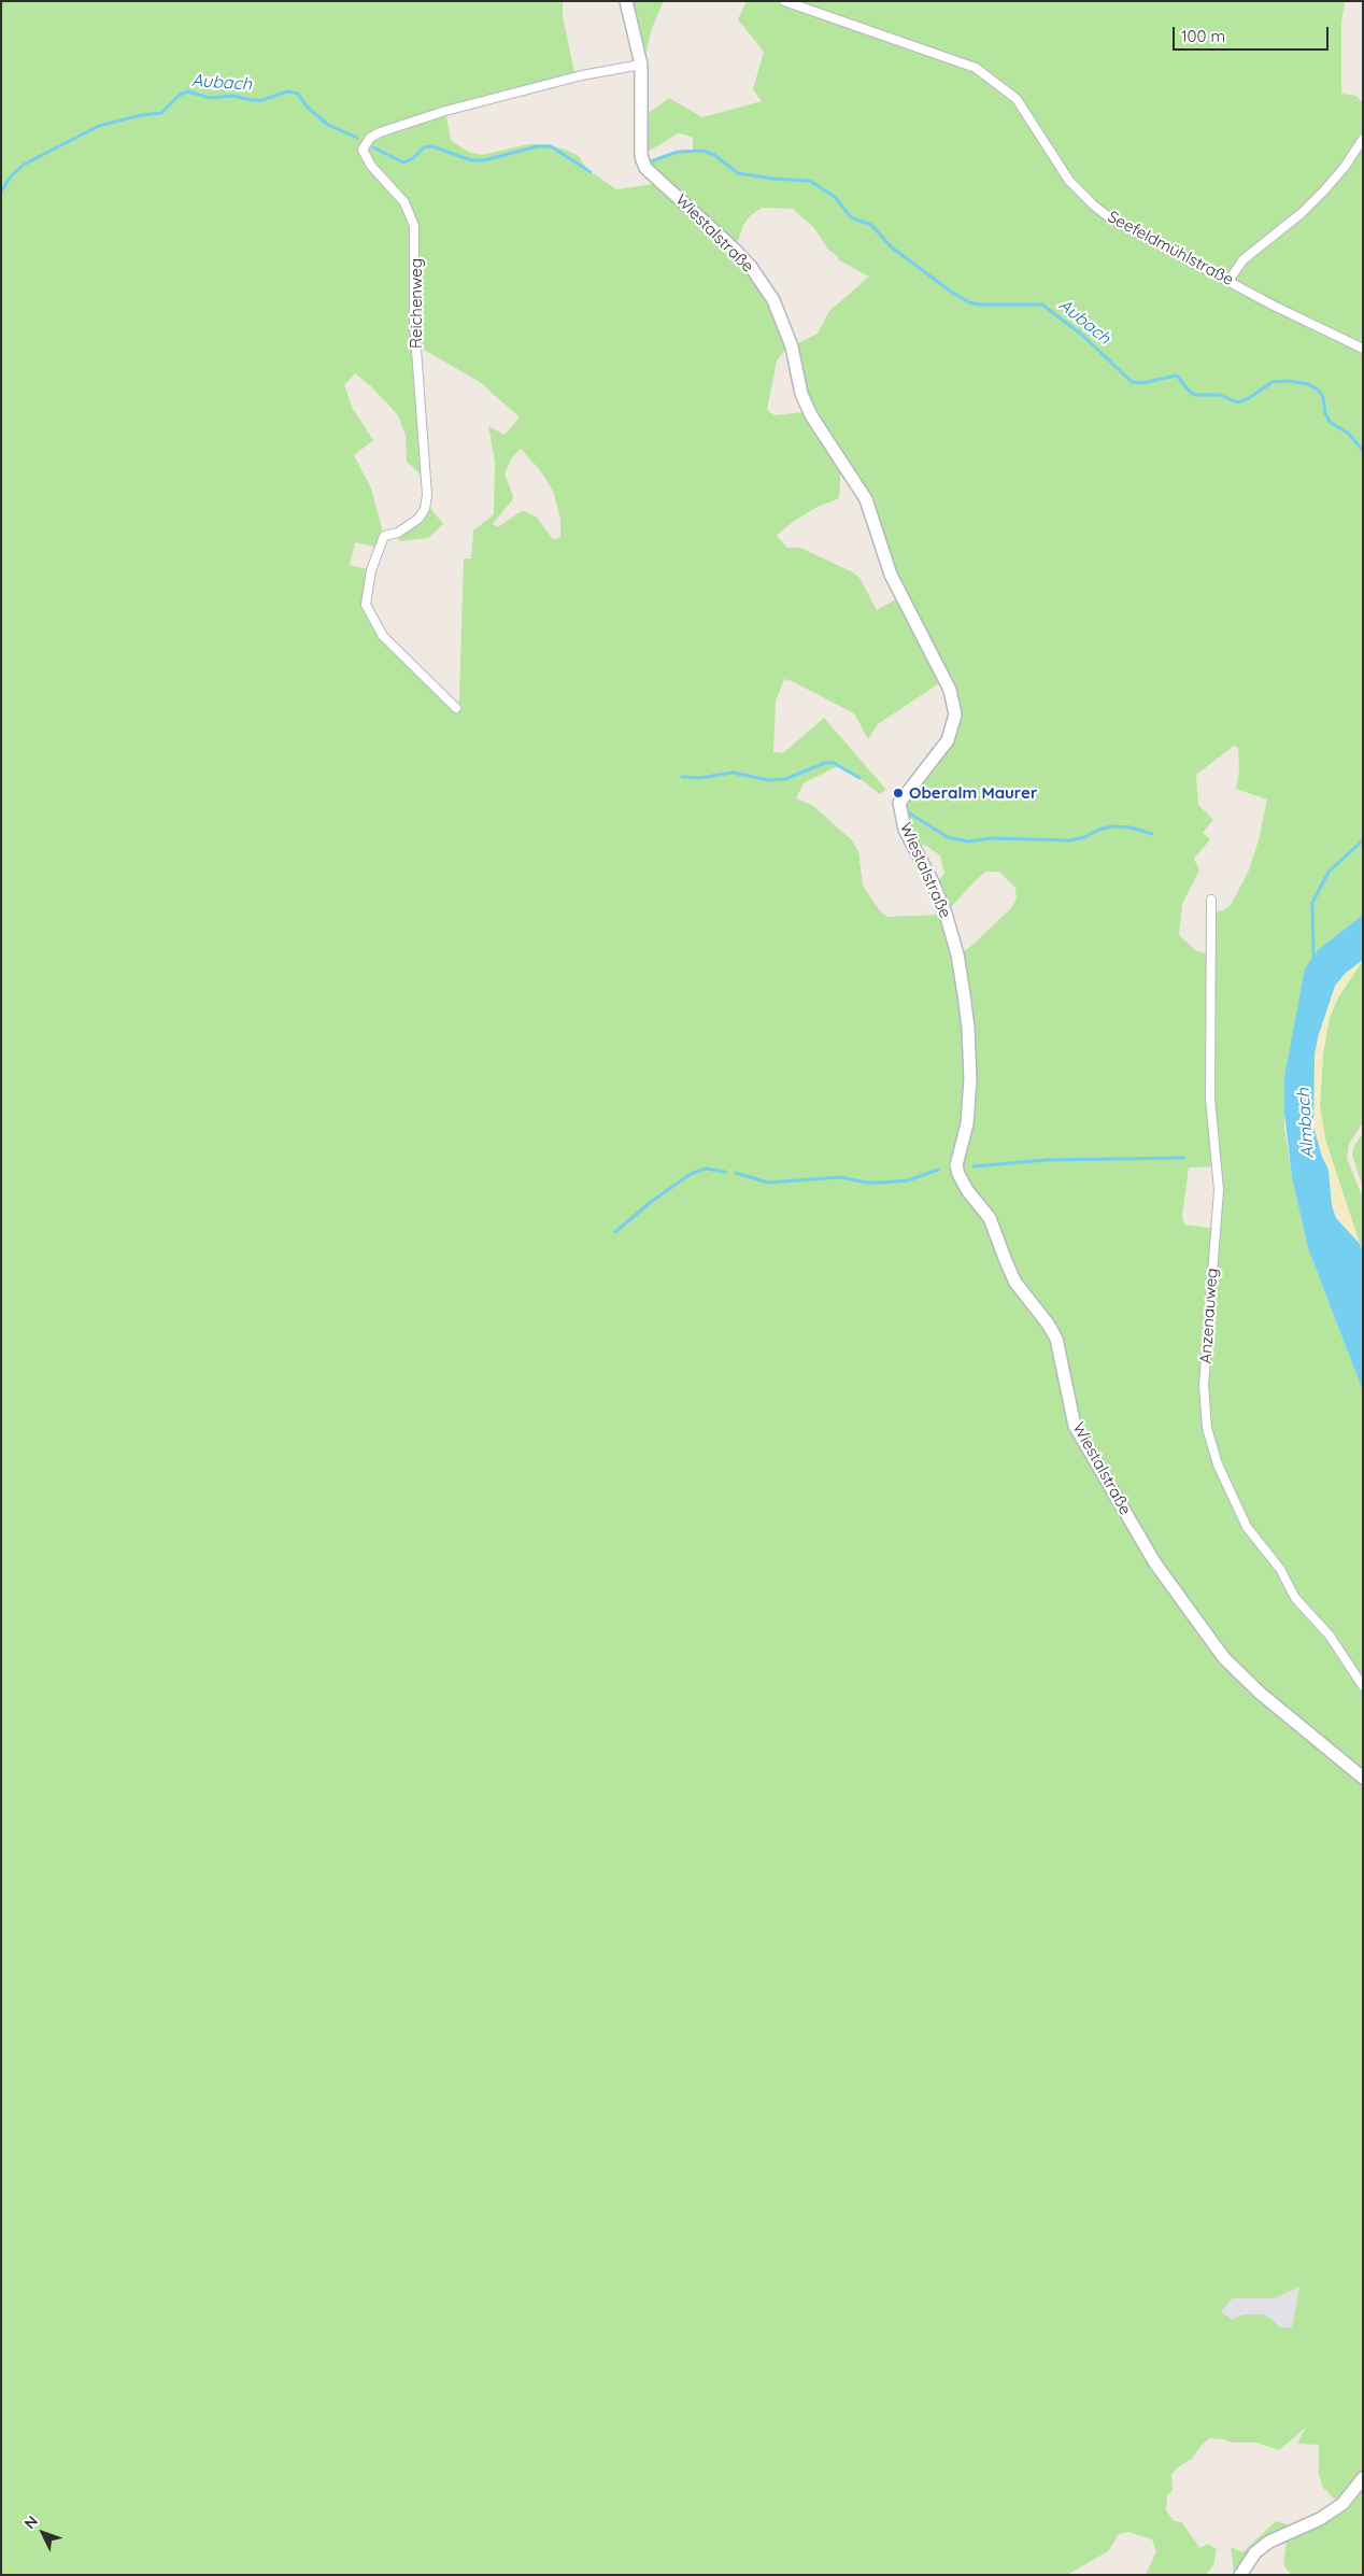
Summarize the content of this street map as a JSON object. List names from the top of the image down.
{
  "streets": {
    "street": [
      "Wiestalstraße",
      "Seefeldmühlstraße",
      "Reichenweg",
      "Anzenauweg"
    ]
  },
  "crossings": [
    ["Wiestalstraße", "Reichenweg"]
  ],
  "water": ["Aubach", "Almbach"],
  "places": ["Oberalm Maurer"],
  "scale_bar": "100 m",
  "north": "top left"
}
